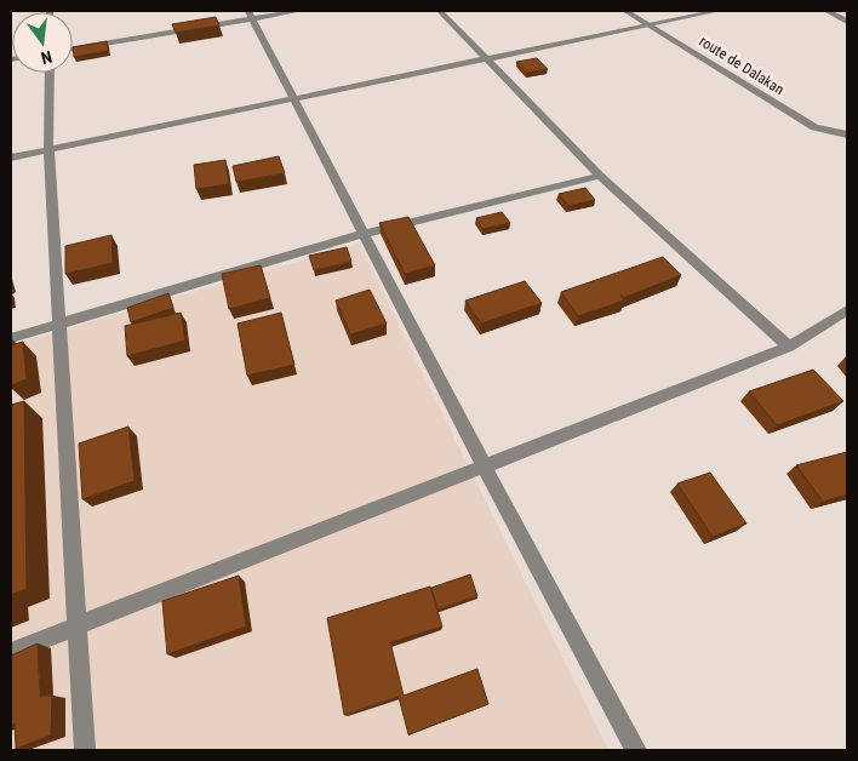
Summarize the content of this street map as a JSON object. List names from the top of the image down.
{
  "streets": {
    "street": ["route de Dalakan"]
  },
  "north": "bottom"
}
